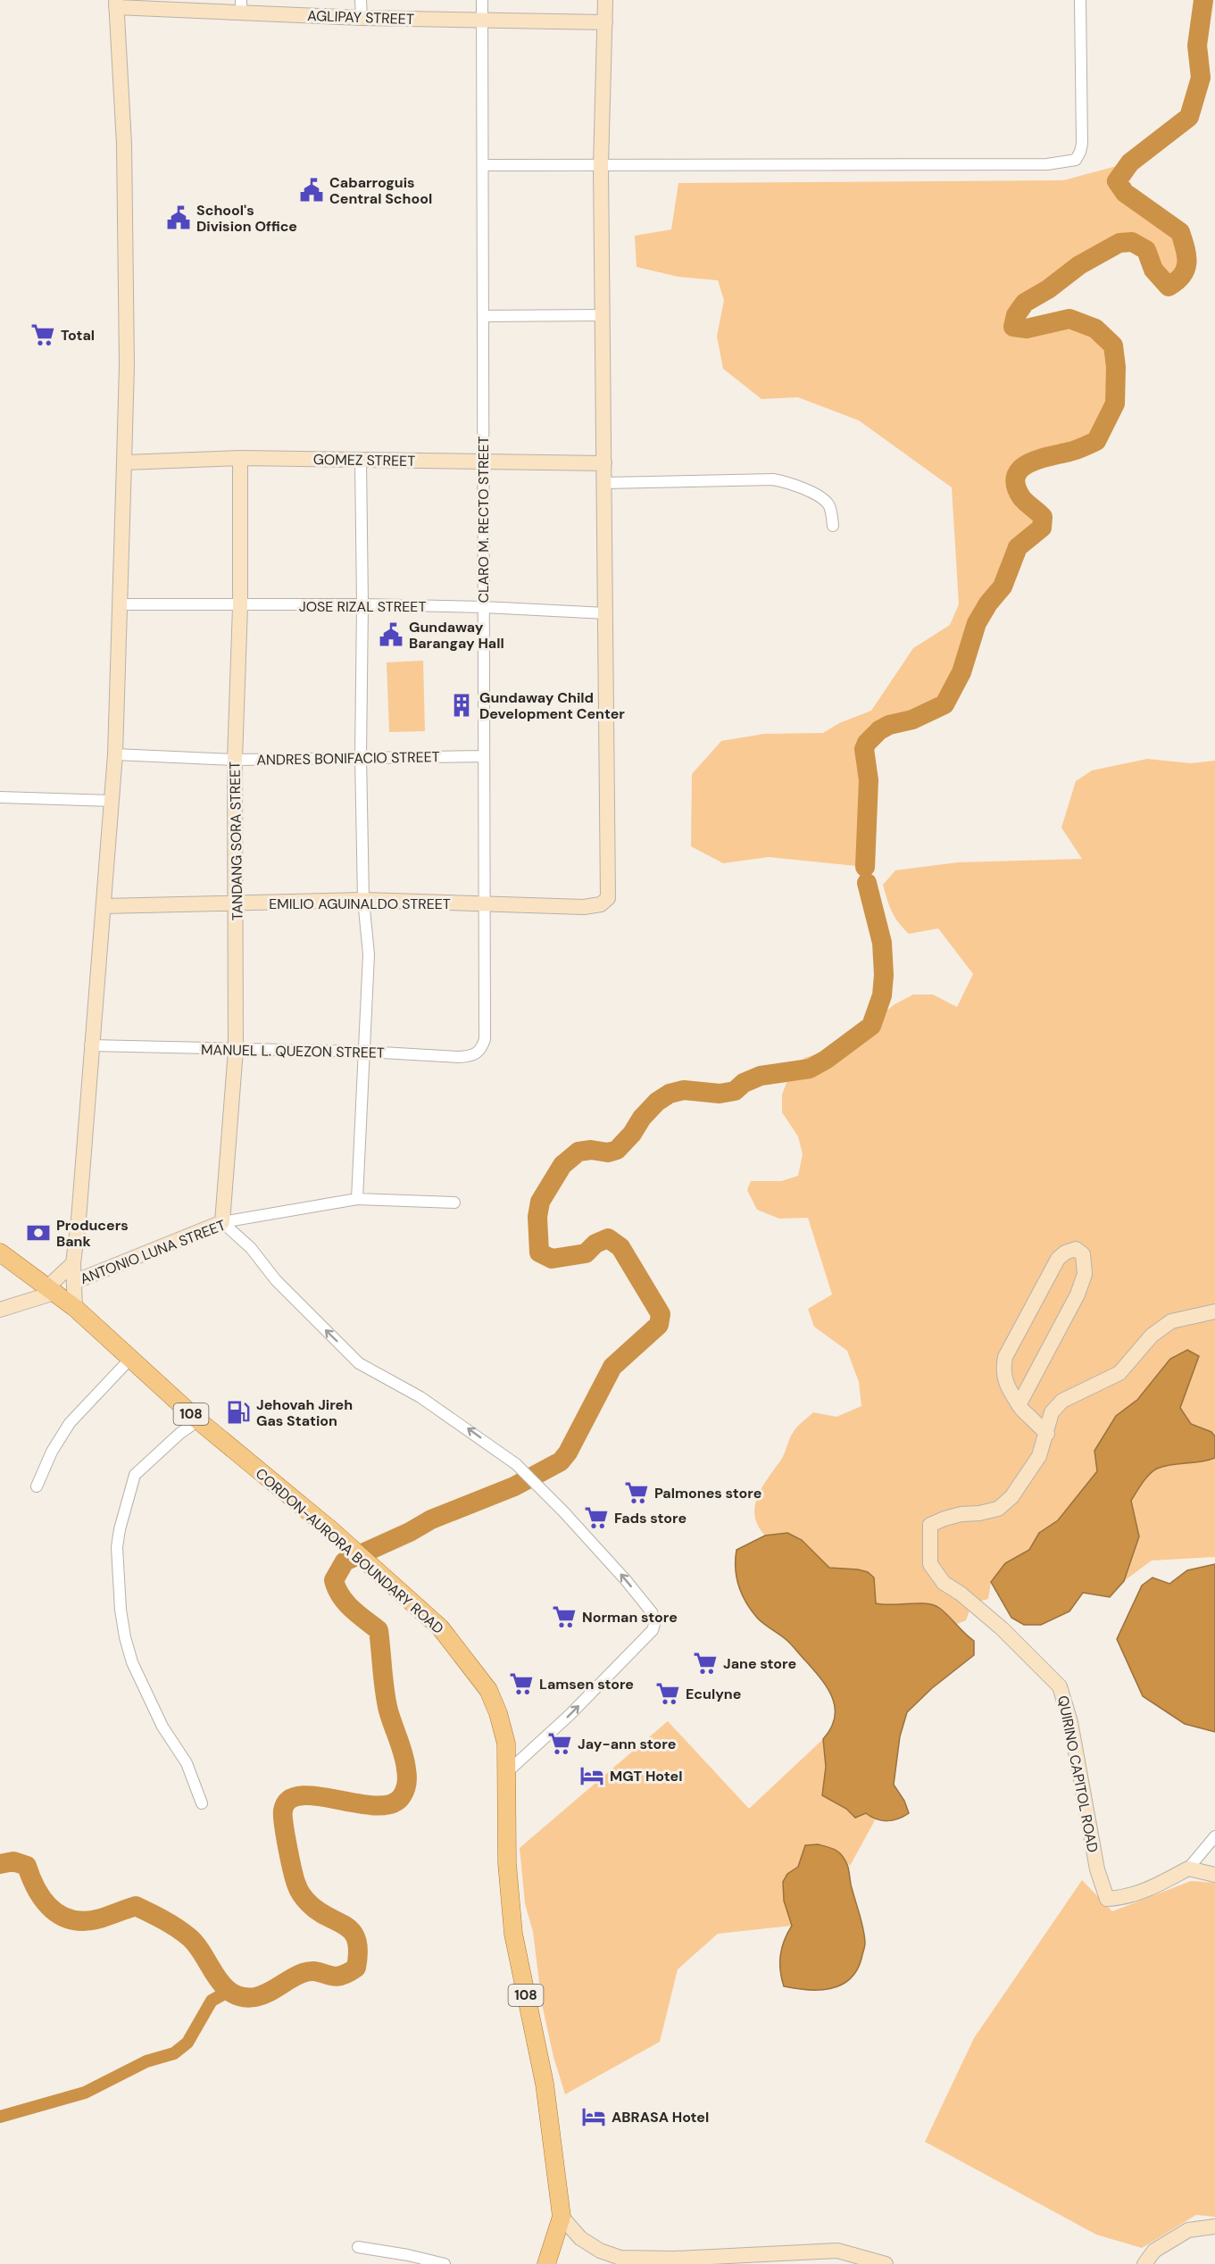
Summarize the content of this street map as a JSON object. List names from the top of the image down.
{
  "streets": {
    "main road": ["108", "CORDON-AURORA BOUNDARY ROAD"],
    "street": [
      "AGLIPAY STREET",
      "GOMEZ STREET",
      "CLARO M. RECTO STREET",
      "JOSE RIZAL STREET",
      "ANDRES BONIFACIO STREET",
      "TANDANG SORA STREET",
      "EMILIO AGUINALDO STREET",
      "MANUEL L. QUEZON STREET",
      "ANTONIO LUNA STREET",
      "QUIRINO CAPITOL ROAD"
    ]
  },
  "crossings": [
    ["AGLIPAY STREET", "CLARO M. RECTO STREET"],
    ["GOMEZ STREET", "CLARO M. RECTO STREET"],
    ["GOMEZ STREET", "TANDANG SORA STREET"],
    ["CLARO M. RECTO STREET", "JOSE RIZAL STREET"],
    ["CLARO M. RECTO STREET", "ANDRES BONIFACIO STREET"],
    ["CLARO M. RECTO STREET", "EMILIO AGUINALDO STREET"],
    ["CLARO M. RECTO STREET", "MANUEL L. QUEZON STREET"],
    ["JOSE RIZAL STREET", "TANDANG SORA STREET"],
    ["JOSE RIZAL STREET", "EMILIO AGUINALDO STREET"],
    ["ANDRES BONIFACIO STREET", "TANDANG SORA STREET"],
    ["TANDANG SORA STREET", "EMILIO AGUINALDO STREET"],
    ["TANDANG SORA STREET", "MANUEL L. QUEZON STREET"],
    ["TANDANG SORA STREET", "ANTONIO LUNA STREET"]
  ],
  "places": {
    "public building": ["Cabarroguis Central School", "School's Division Office", "Gundaway Barangay Hall"],
    "supermarket": [
      "Total",
      "Palmones store",
      "Fads store",
      "Norman store",
      "Jane store",
      "Lamsen store",
      "Eculyne",
      "Jay-ann store"
    ],
    "building": ["Gundaway Child Development Center"],
    "bank": ["Producers Bank"],
    "fuel station": ["Jehovah Jireh Gas Station"],
    "hotel": ["MGT Hotel", "ABRASA Hotel"]
  }
}
